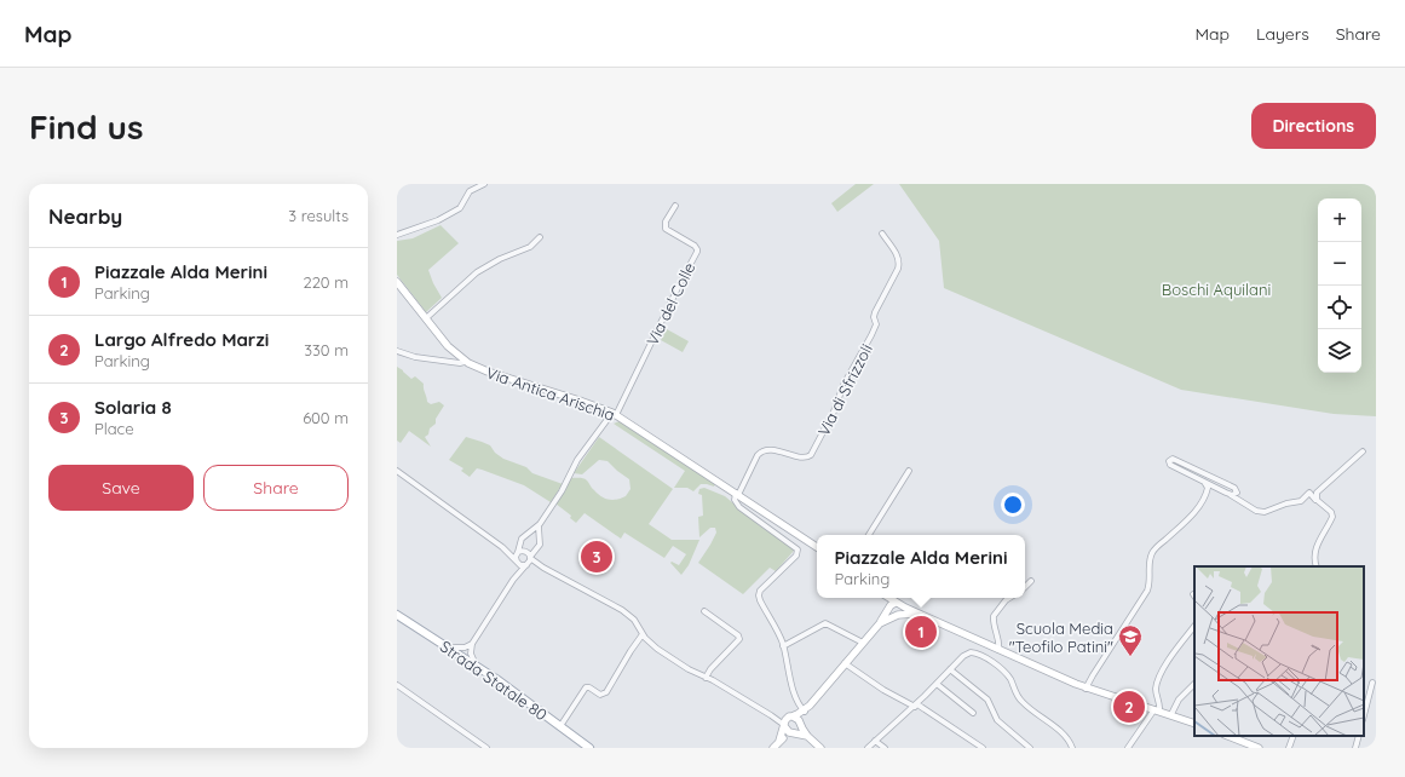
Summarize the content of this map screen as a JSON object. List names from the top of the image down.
{
  "streets": {
    "main road": ["Via Antica Arischia", "Strada Statale 80"],
    "street": ["Via del Colle", "Via di Sfrizzoli"]
  },
  "crossings": [
    ["Via del Colle", "Via Antica Arischia"],
    ["Via di Sfrizzoli", "Via Antica Arischia"]
  ],
  "parks": ["Boschi Aquilani"],
  "places": {
    "school or university": ["Scuola Media \"Teofilo Patini\""]
  },
  "page": {
    "header": "Map",
    "nav": ["Map", "Layers", "Share"],
    "buttons": [
      "Directions",
      ["Save", "Share"]
    ],
    "title": "Find us",
    "heading": ["Nearby", "3 results"],
    "map_buttons": ["+", "−"],
    "list": [
      {
        "mark": "1",
        "name": "Piazzale Alda Merini",
        "note": "Parking",
        "value": "220 m"
      },
      {
        "mark": "2",
        "name": "Largo Alfredo Marzi",
        "note": "Parking",
        "value": "330 m"
      },
      {
        "mark": "3",
        "name": "Solaria 8",
        "note": "Place",
        "value": "600 m"
      }
    ],
    "popup": ["Piazzale Alda Merini", "Parking"],
    "pins": ["3", "1", "2"]
  }
}
